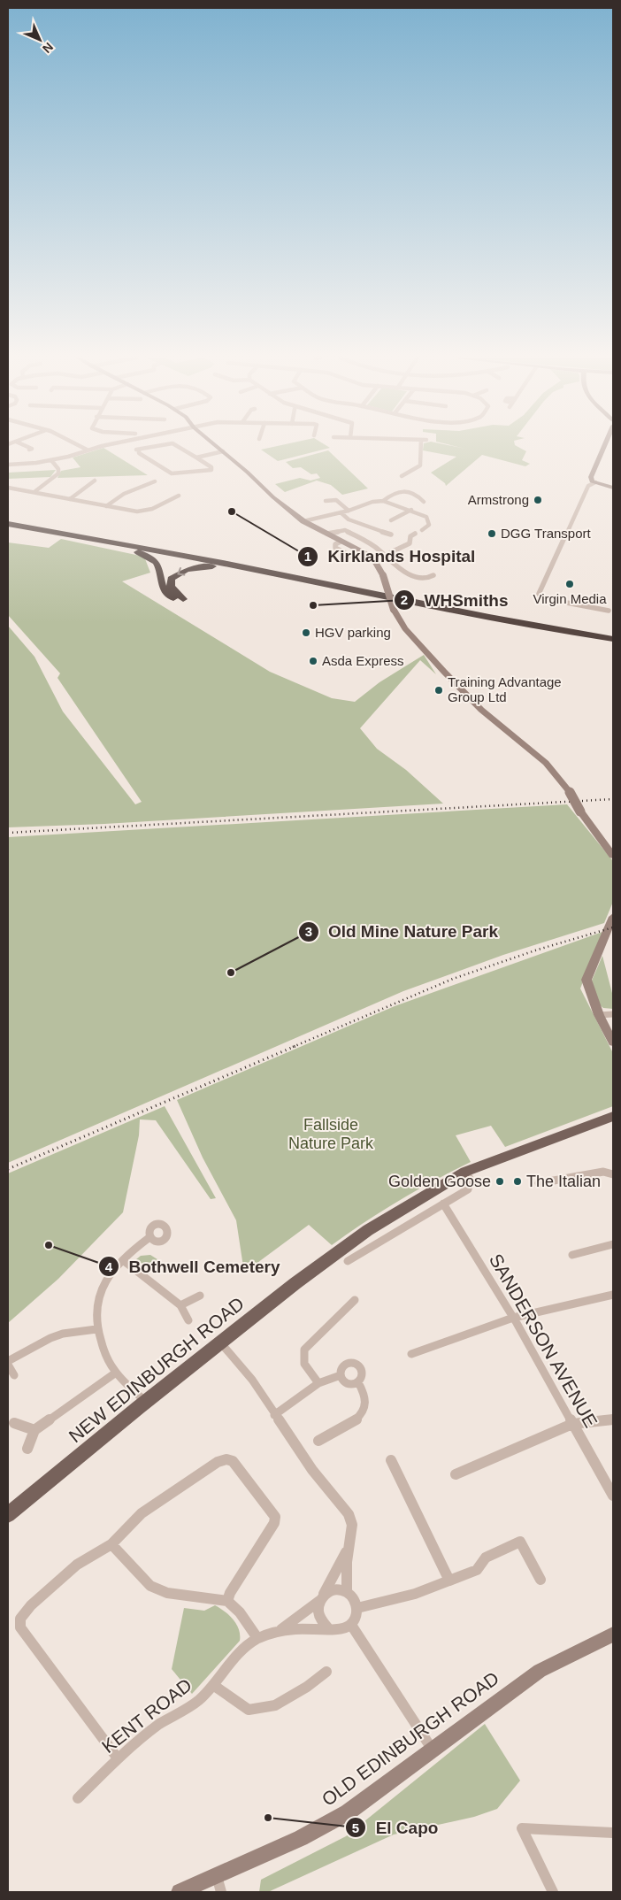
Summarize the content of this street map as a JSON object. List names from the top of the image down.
{
  "streets": {
    "main road": ["NEW EDINBURGH ROAD"],
    "street": ["SANDERSON AVENUE", "KENT ROAD", "OLD EDINBURGH ROAD"]
  },
  "parks": ["Fallside Nature Park"],
  "places": [
    "Armstrong",
    "Kirklands Hospital",
    "DGG Transport",
    "Virgin Media",
    "WHSmiths",
    "HGV parking",
    "Asda Express",
    "Training Advantage Group Ltd",
    "Old Mine Nature Park",
    "Golden Goose",
    "The Italian",
    "Bothwell Cemetery",
    "El Capo"
  ],
  "north": "bottom right"
}
